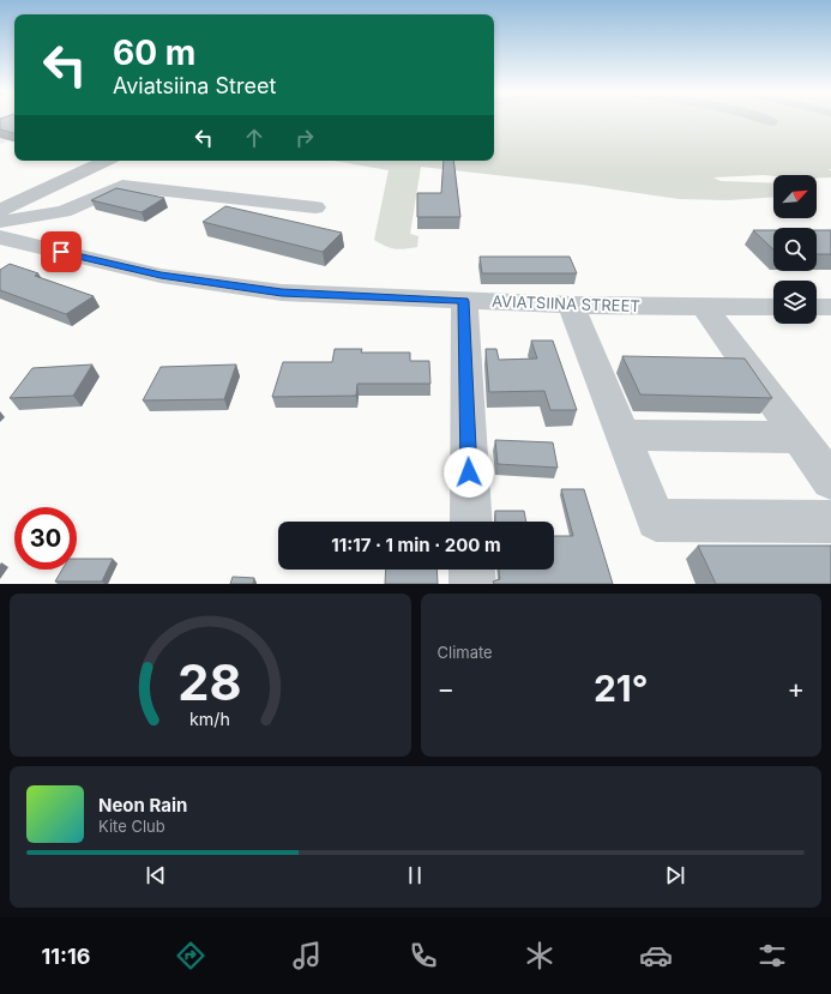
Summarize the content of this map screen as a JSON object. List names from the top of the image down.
{
  "streets": {
    "street": ["AVIATSIINA STREET"]
  },
  "north": "top right",
  "page": {
    "turn": ["60 m", "Aviatsiina Street"],
    "limit": "30",
    "trip": "11:17 · 1 min · 200 m",
    "tile": "Climate",
    "heat": ["−", "21°", "+"],
    "song": ["Neon Rain", "Kite Club"],
    "tabs": "11:16",
    "gauge": ["28", "km/h"]
  }
}
